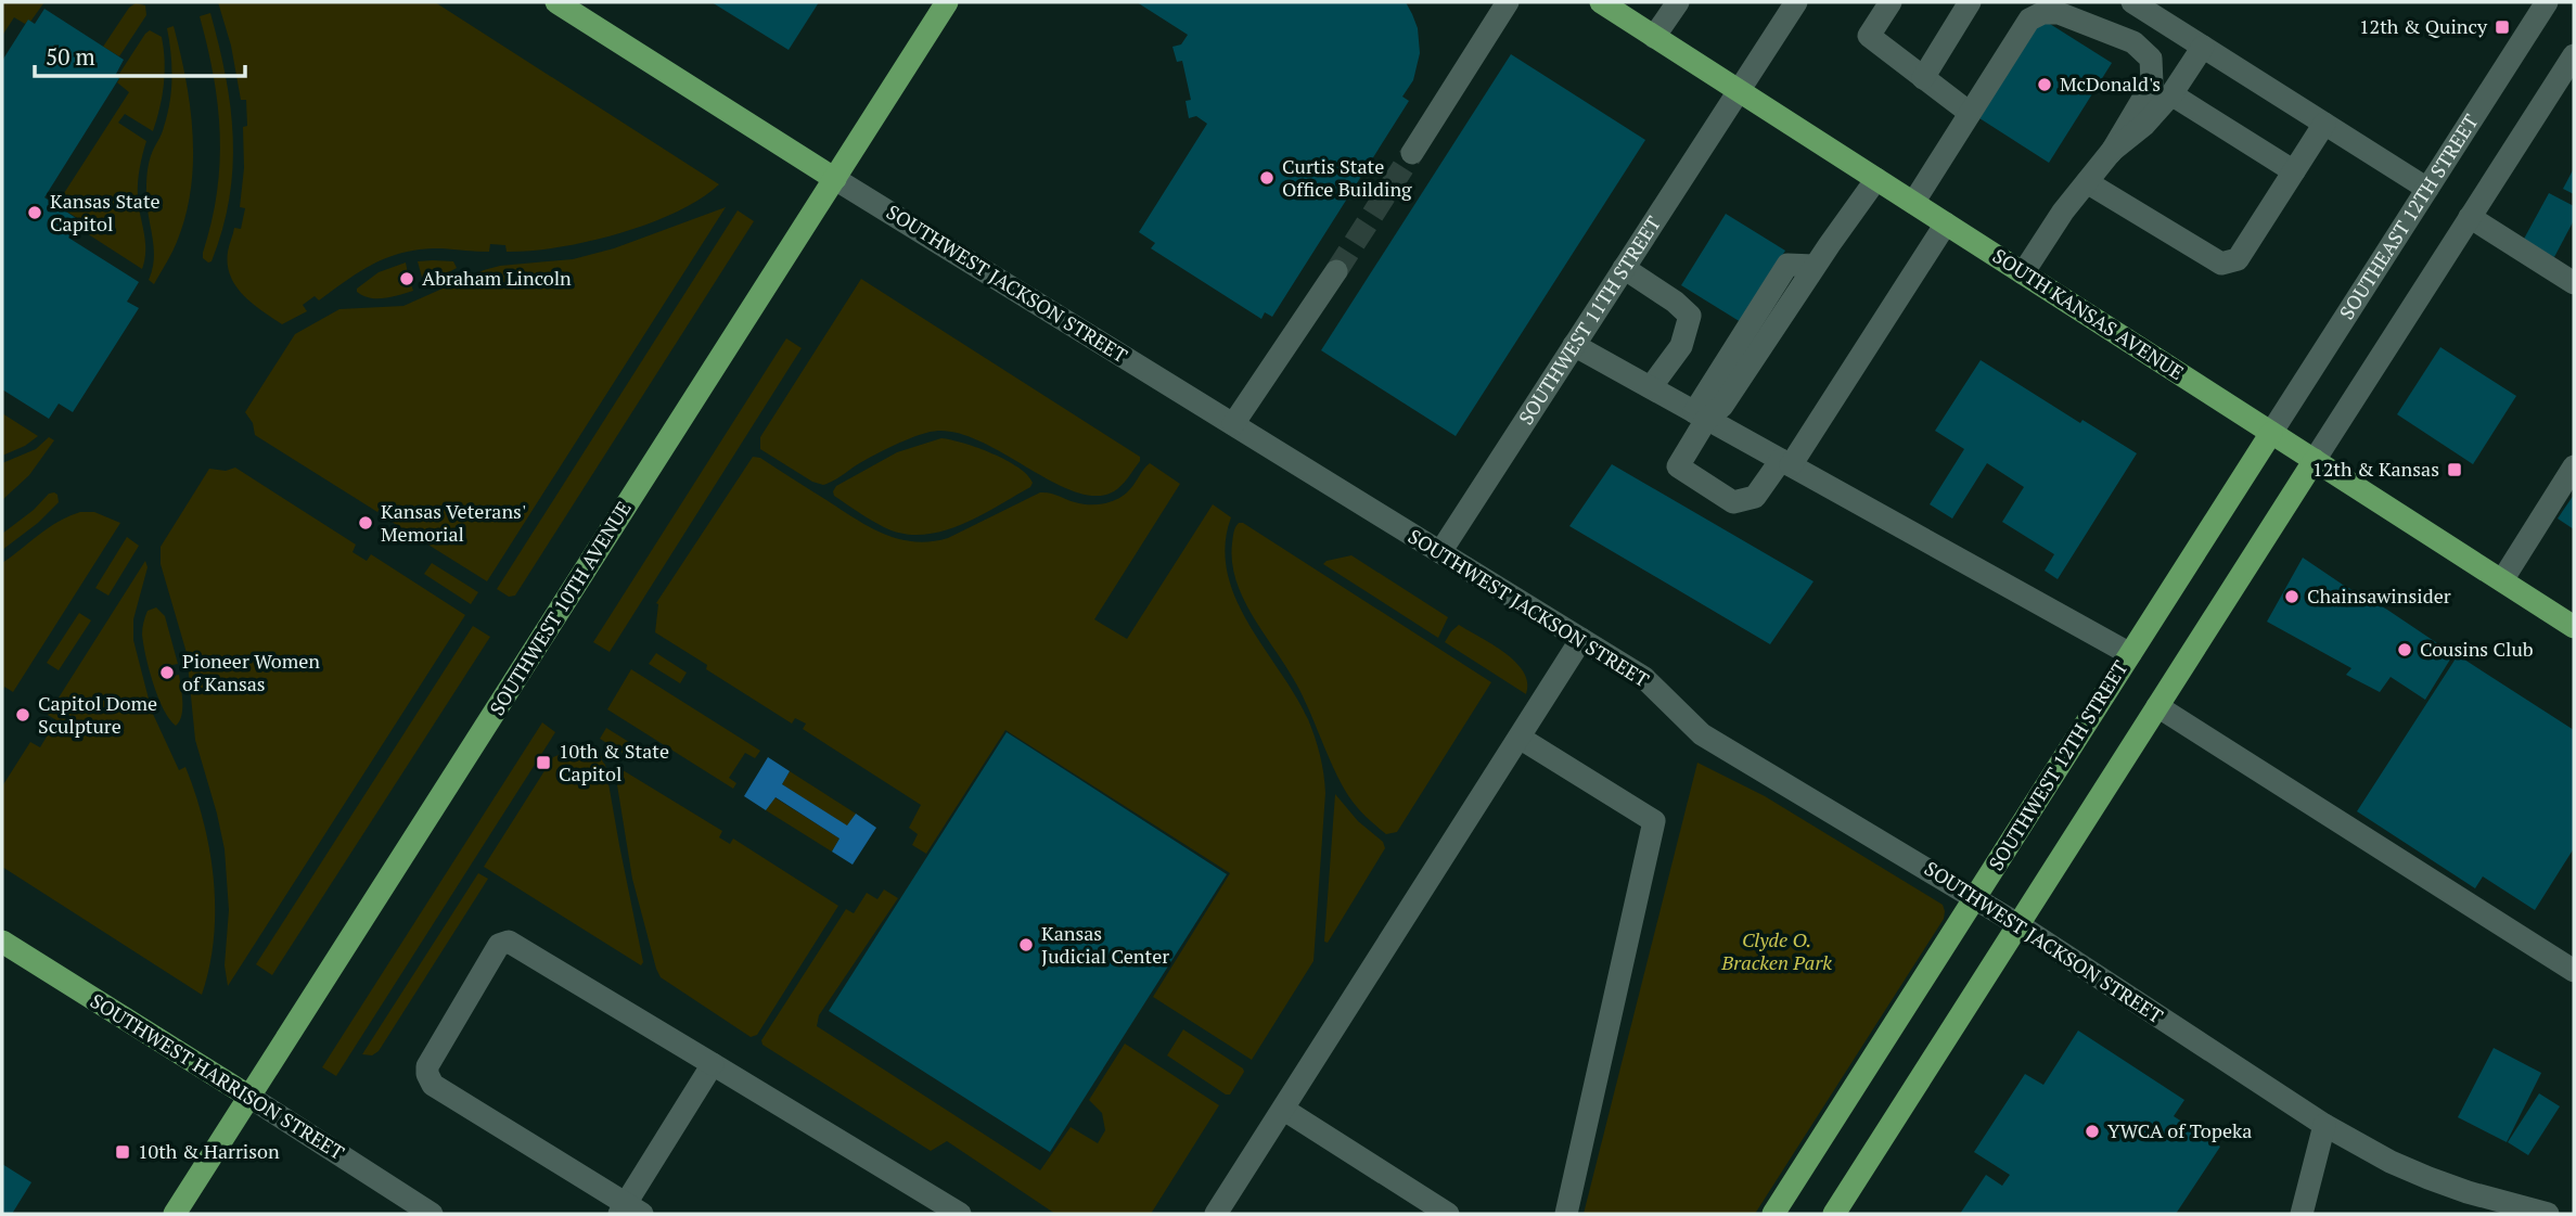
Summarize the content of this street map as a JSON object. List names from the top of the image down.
{
  "streets": {
    "main road": [
      "SOUTHWEST JACKSON STREET",
      "SOUTH KANSAS AVENUE",
      "SOUTHWEST 10TH AVENUE",
      "SOUTHWEST 12TH STREET",
      "SOUTHWEST HARRISON STREET"
    ],
    "street": ["SOUTHEAST 12TH STREET", "SOUTHWEST 11TH STREET"]
  },
  "crossings": [
    ["SOUTHEAST 12TH STREET", "SOUTH KANSAS AVENUE"],
    ["SOUTHEAST 12TH STREET", "SOUTHWEST 12TH STREET"],
    ["SOUTHWEST JACKSON STREET", "SOUTHWEST 11TH STREET"],
    ["SOUTHWEST JACKSON STREET", "SOUTHWEST 10TH AVENUE"],
    ["SOUTHWEST JACKSON STREET", "SOUTHWEST 12TH STREET"],
    ["SOUTH KANSAS AVENUE", "SOUTHWEST 11TH STREET"],
    ["SOUTH KANSAS AVENUE", "SOUTHWEST 12TH STREET"],
    ["SOUTHWEST 10TH AVENUE", "SOUTHWEST HARRISON STREET"]
  ],
  "parks": ["Clyde O. Bracken Park"],
  "places": {
    "transit": [
      "12th & Quincy",
      "12th & Kansas",
      "10th & State Capitol",
      "10th & Harrison"
    ],
    "other": [
      "McDonald's",
      "Curtis State Office Building",
      "Kansas State Capitol",
      "Abraham Lincoln",
      "Kansas Veterans' Memorial",
      "Chainsawinsider",
      "Cousins Club",
      "Pioneer Women of Kansas",
      "Capitol Dome Sculpture",
      "Kansas Judicial Center",
      "YWCA of Topeka"
    ]
  },
  "scale_bar": "50 m"
}
